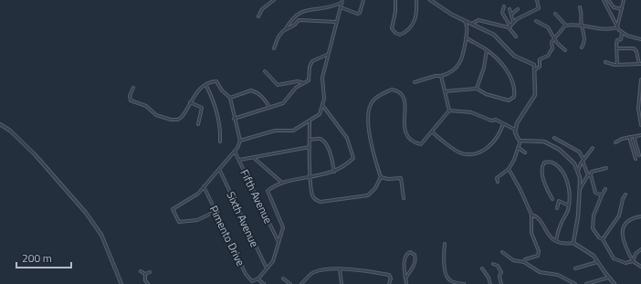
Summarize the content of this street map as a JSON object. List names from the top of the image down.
{
  "streets": {
    "street": ["Fifth Avenue", "Sixth Avenue", "Pimento Drive"]
  },
  "crossings": [
    ["Fifth Avenue", "Pimento Drive"],
    ["Sixth Avenue", "Pimento Drive"]
  ],
  "scale_bar": "200 m"
}
